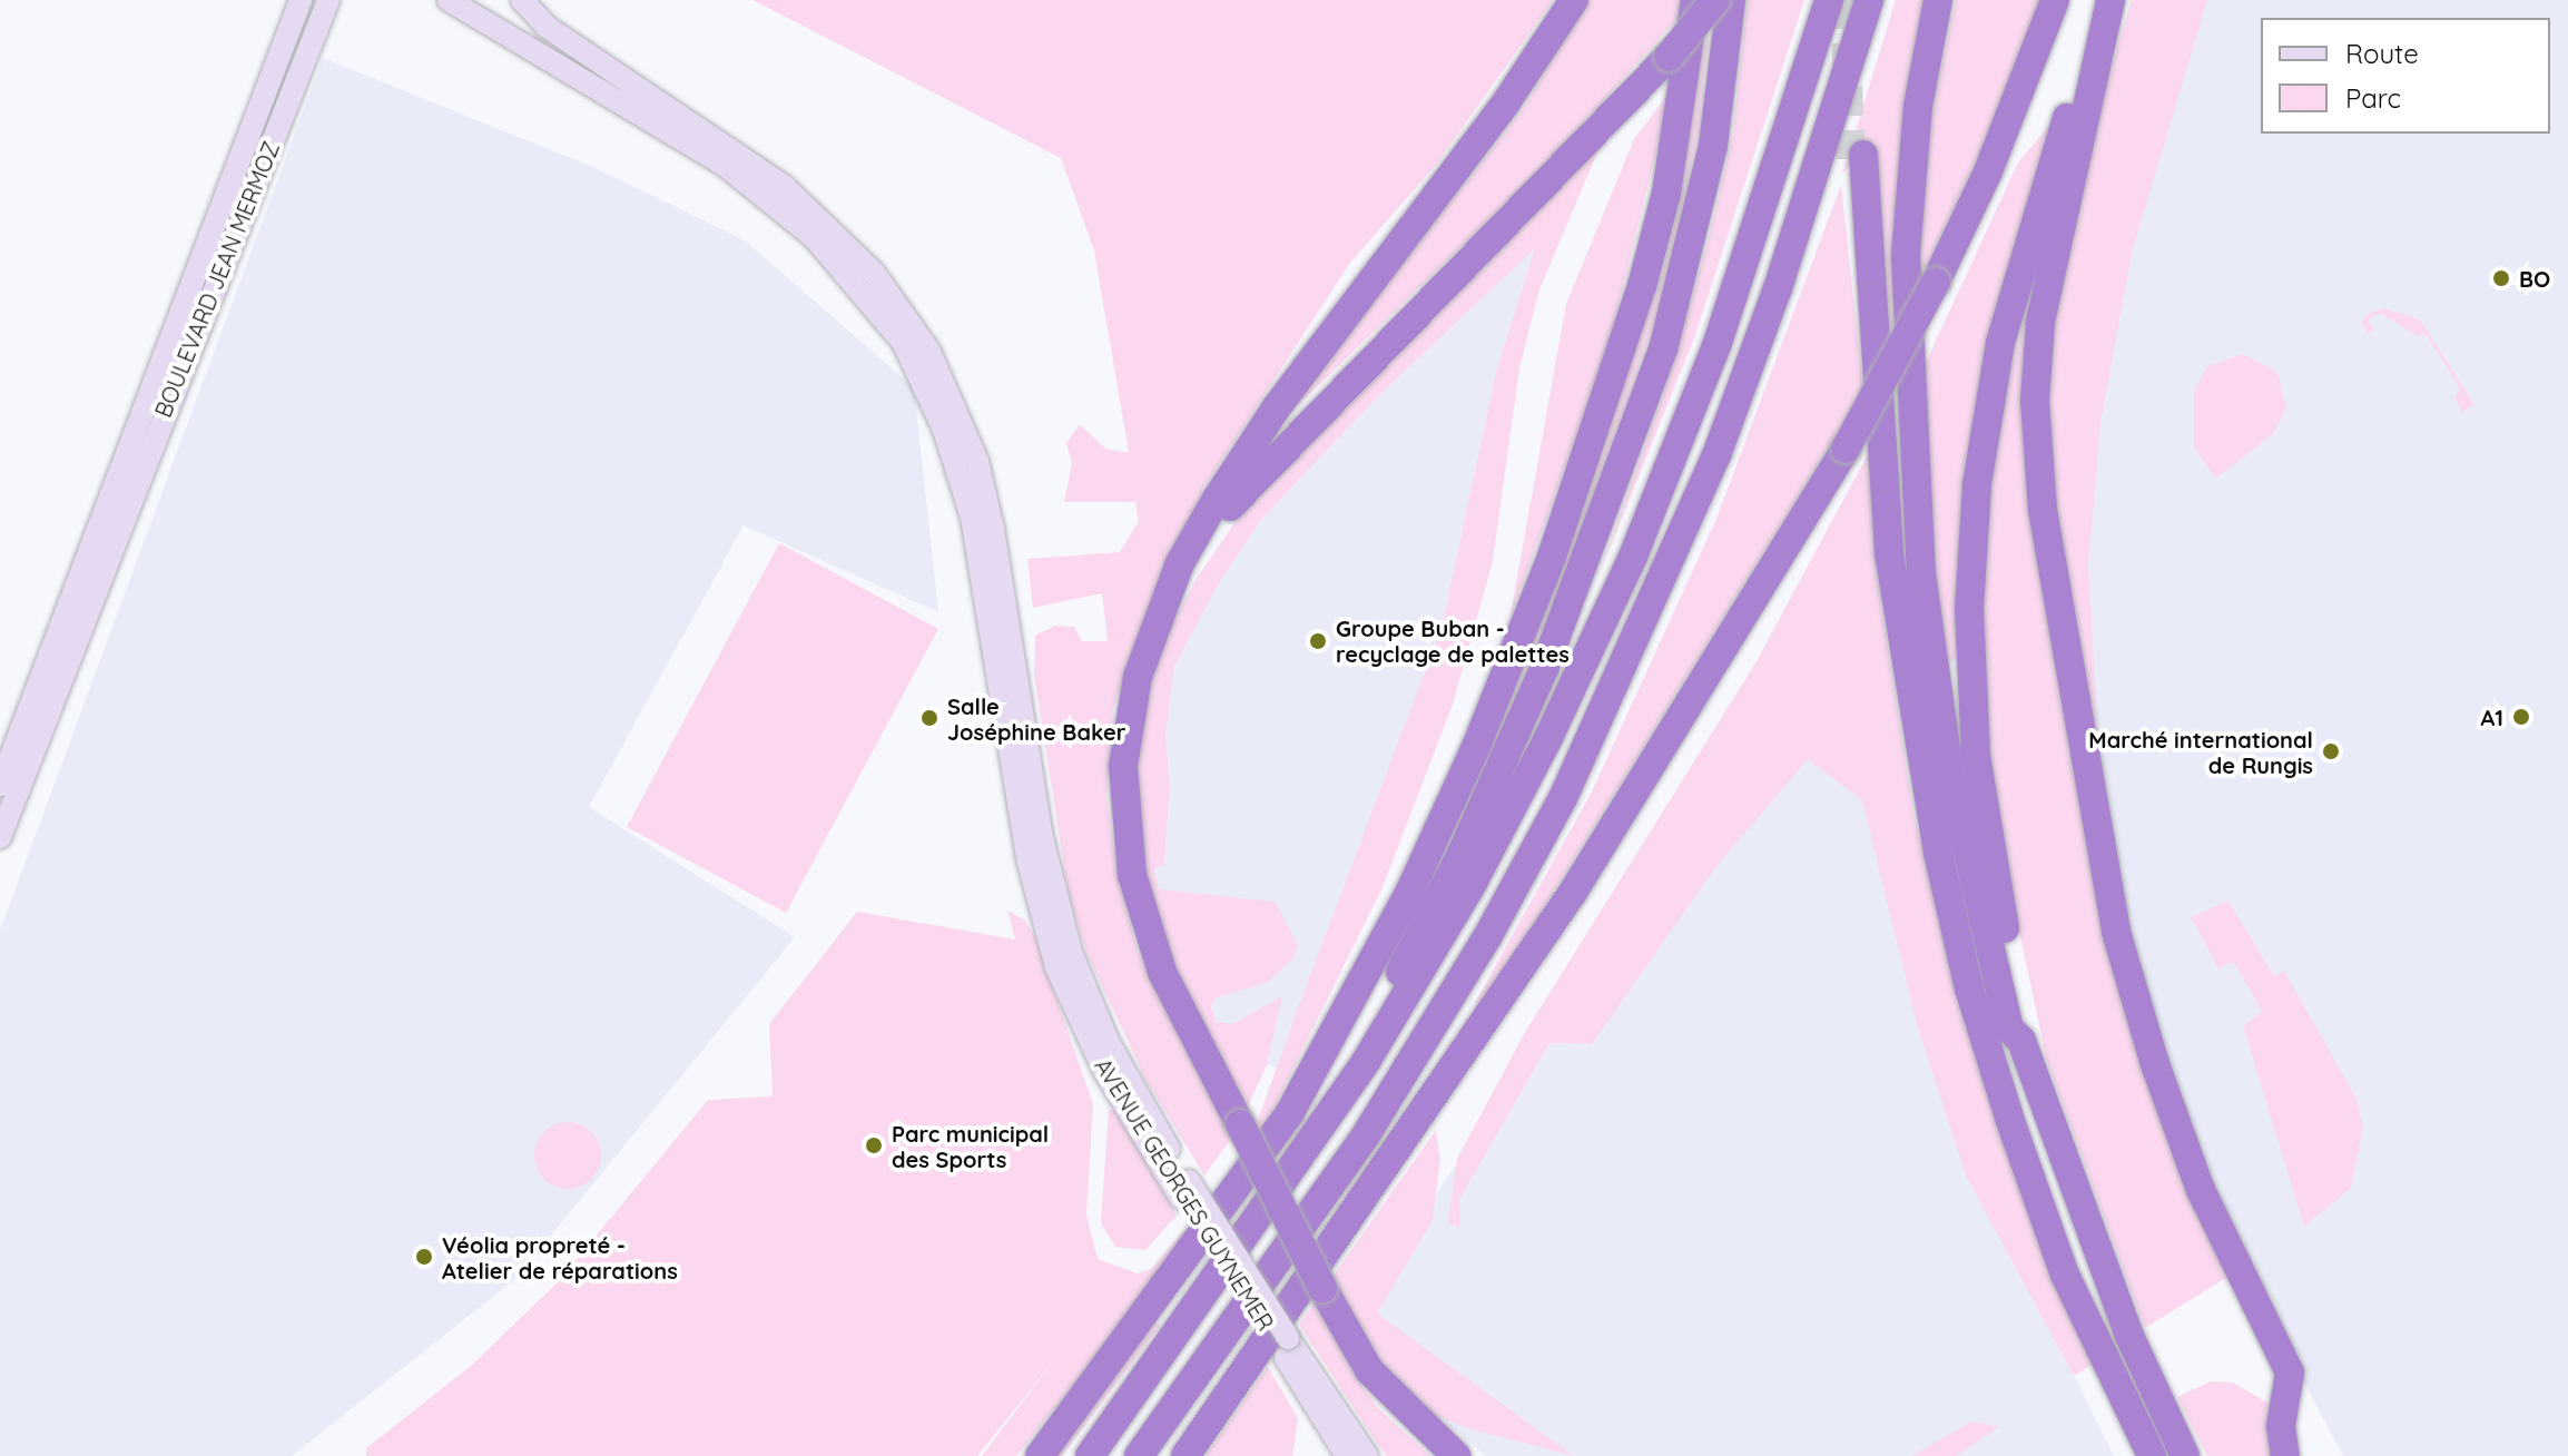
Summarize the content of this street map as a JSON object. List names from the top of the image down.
{
  "streets": {
    "main road": ["BOULEVARD JEAN MERMOZ", "AVENUE GEORGES GUYNEMER"]
  },
  "places": [
    "BO",
    "Groupe Buban - recyclage de palettes",
    "A1",
    "Salle Joséphine Baker",
    "Marché international de Rungis",
    "Parc municipal des Sports",
    "Véolia propreté - Atelier de réparations"
  ],
  "legend": ["Route", "Parc"]
}
